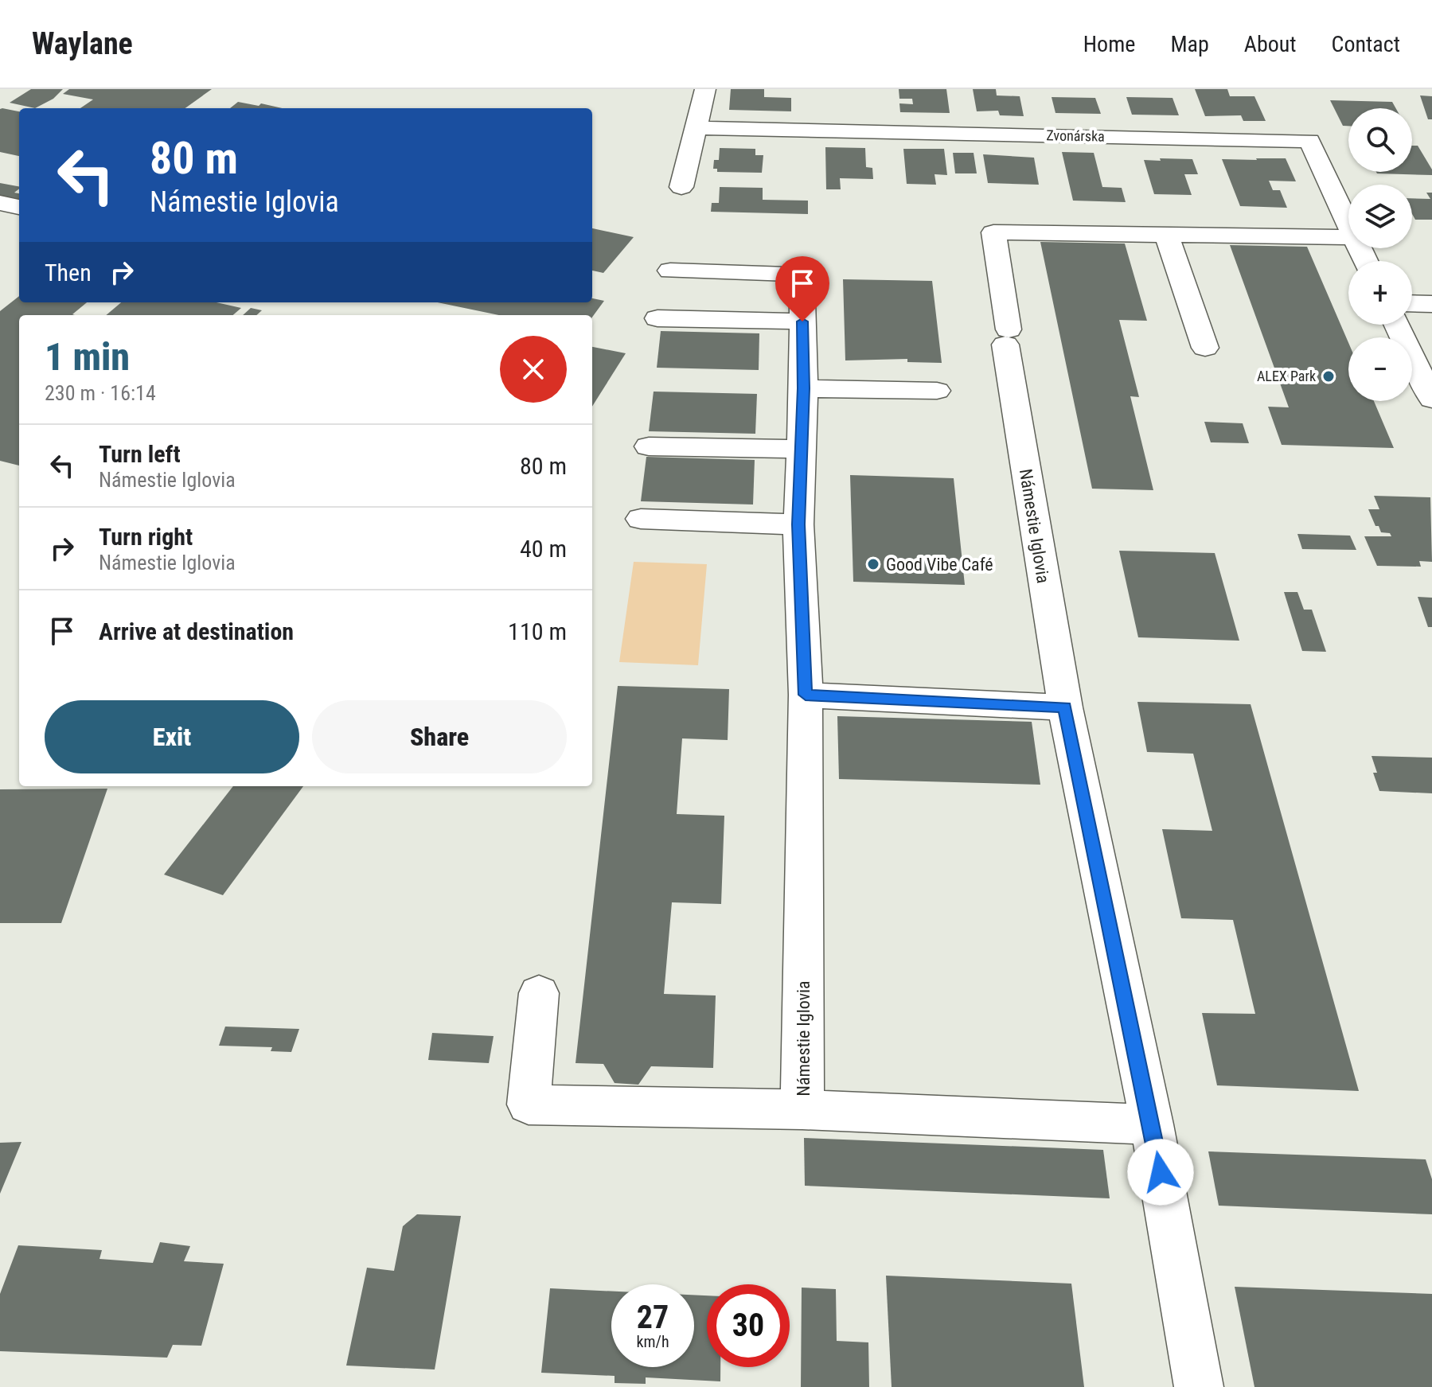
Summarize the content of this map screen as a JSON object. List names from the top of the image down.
{
  "streets": {
    "street": ["Zvonárska", "Námestie Iglovia"]
  },
  "places": ["ALEX Park", "Good Vibe Café"],
  "page": {
    "header": "Waylane",
    "nav": [
      "Home",
      "Map",
      "About",
      "Contact"
    ],
    "map_buttons": ["+", "−"],
    "turn": ["80 m", "Námestie Iglovia"],
    "then": "Then",
    "heading": ["1 min", "230 m · 16:14"],
    "list": [
      {
        "name": "Turn left",
        "note": "Námestie Iglovia",
        "value": "80 m"
      },
      {
        "name": "Turn right",
        "note": "Námestie Iglovia",
        "value": "40 m"
      },
      {
        "name": "Arrive at destination",
        "value": "110 m"
      }
    ],
    "buttons": ["Exit", "Share"],
    "speed": "27 km/h",
    "limit": "30"
  }
}
